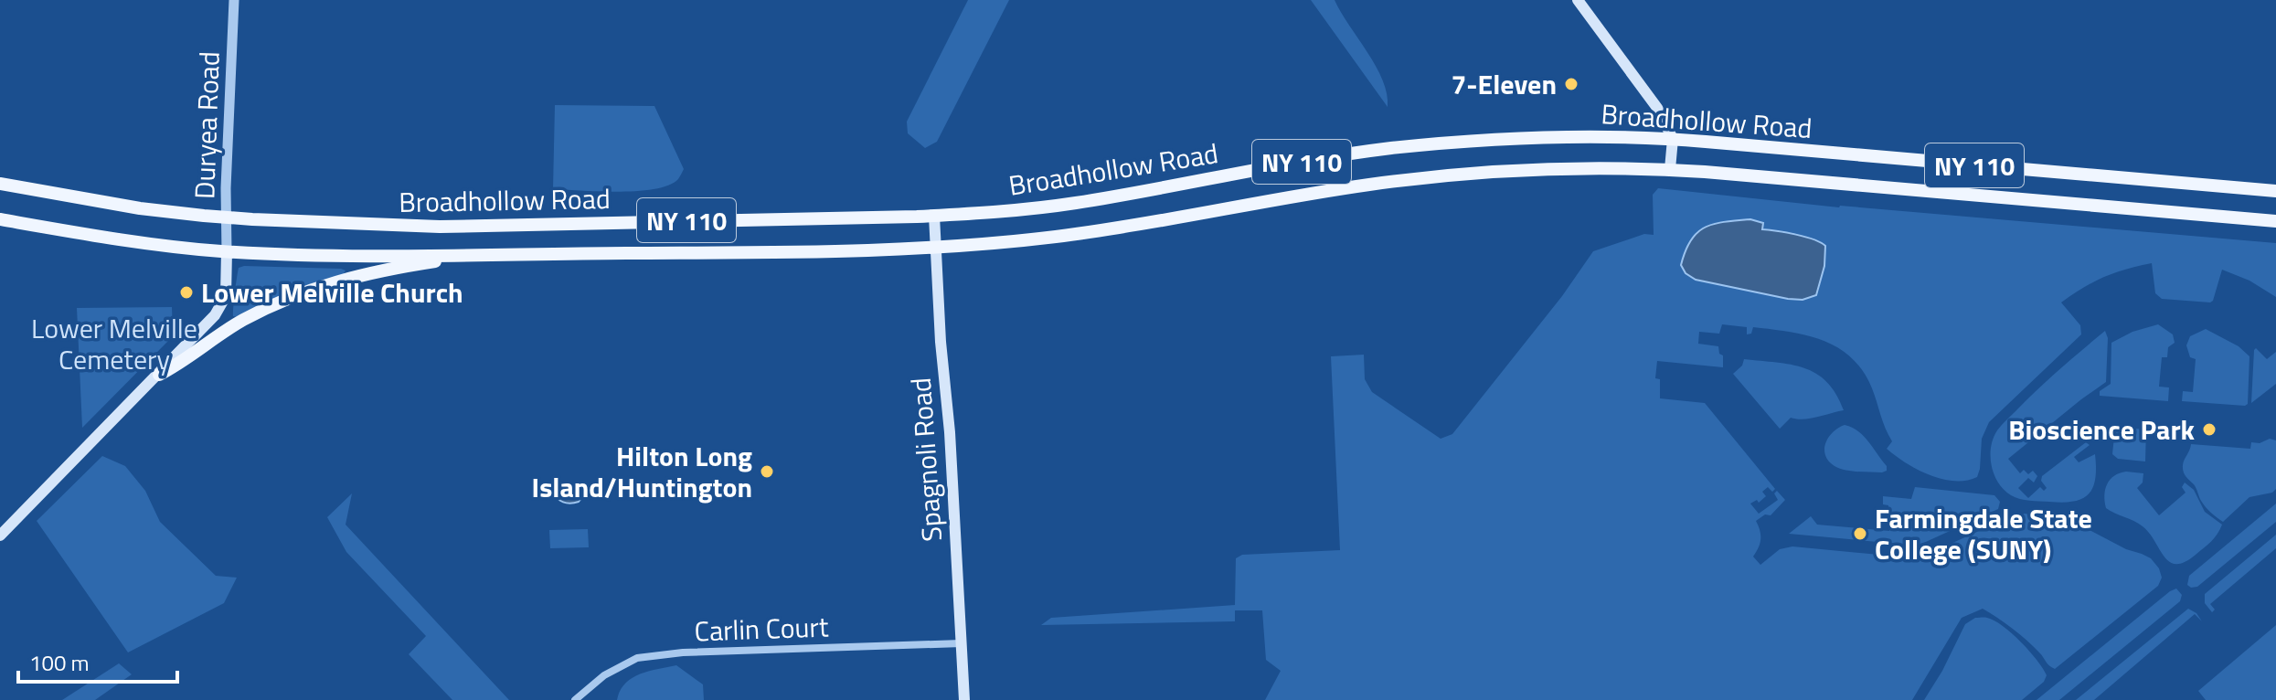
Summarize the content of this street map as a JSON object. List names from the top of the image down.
{
  "streets": {
    "main road": ["Broadhollow Road", "NY 110", "Spagnoli Road"],
    "street": ["Duryea Road", "Carlin Court"]
  },
  "crossings": [
    ["Broadhollow Road", "Duryea Road"],
    ["Broadhollow Road", "Spagnoli Road"],
    ["Spagnoli Road", "Carlin Court"]
  ],
  "parks": ["Lower Melville Cemetery"],
  "places": [
    "7-Eleven",
    "Lower Melville Church",
    "Bioscience Park",
    "Hilton Long Island/Huntington",
    "Farmingdale State College (SUNY)"
  ],
  "scale_bar": "100 m"
}
